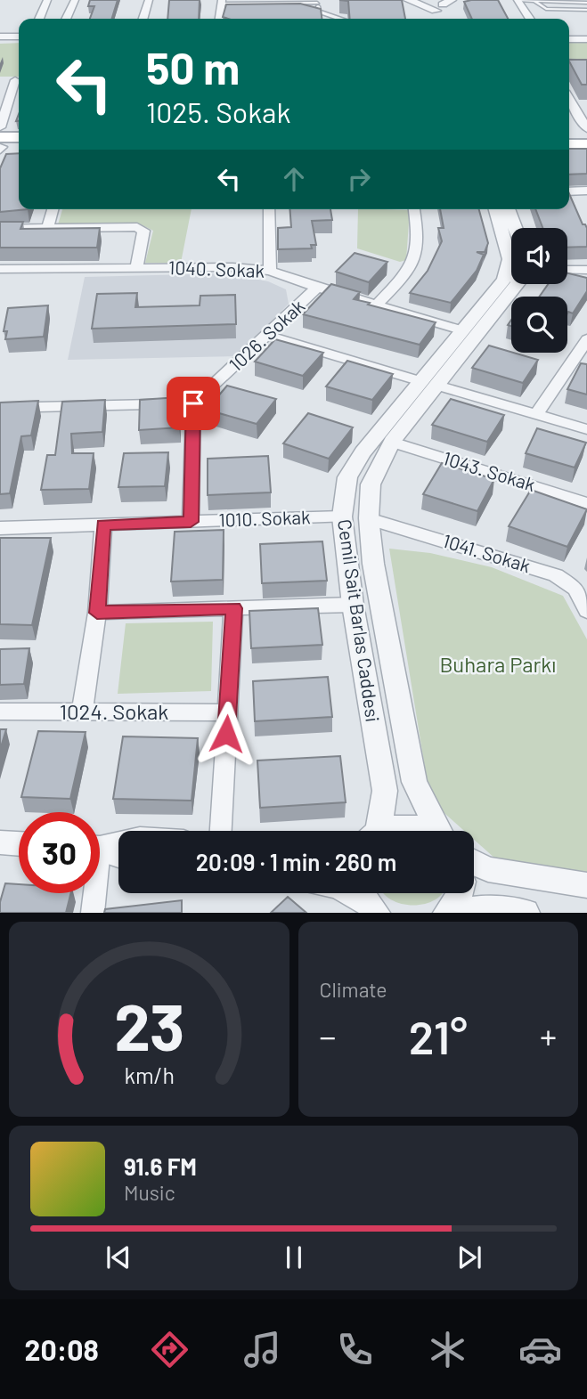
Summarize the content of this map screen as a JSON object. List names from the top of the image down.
{
  "streets": {
    "street": [
      "1040. Sokak",
      "1026. Sokak",
      "1043. Sokak",
      "1010. Sokak",
      "1041. Sokak",
      "Cemil Sait Barlas Caddesi",
      "1024. Sokak"
    ]
  },
  "crossings": [
    ["1040. Sokak", "1026. Sokak"],
    ["1040. Sokak", "Cemil Sait Barlas Caddesi"],
    ["1043. Sokak", "Cemil Sait Barlas Caddesi"],
    ["1010. Sokak", "Cemil Sait Barlas Caddesi"],
    ["1041. Sokak", "Cemil Sait Barlas Caddesi"]
  ],
  "parks": ["Buhara Parkı"],
  "page": {
    "turn": ["50 m", "1025. Sokak"],
    "limit": "30",
    "trip": "20:09 · 1 min · 260 m",
    "tile": "Climate",
    "heat": ["−", "21°", "+"],
    "song": ["91.6 FM", "Music"],
    "tabs": "20:08",
    "gauge": ["23", "km/h"]
  }
}
